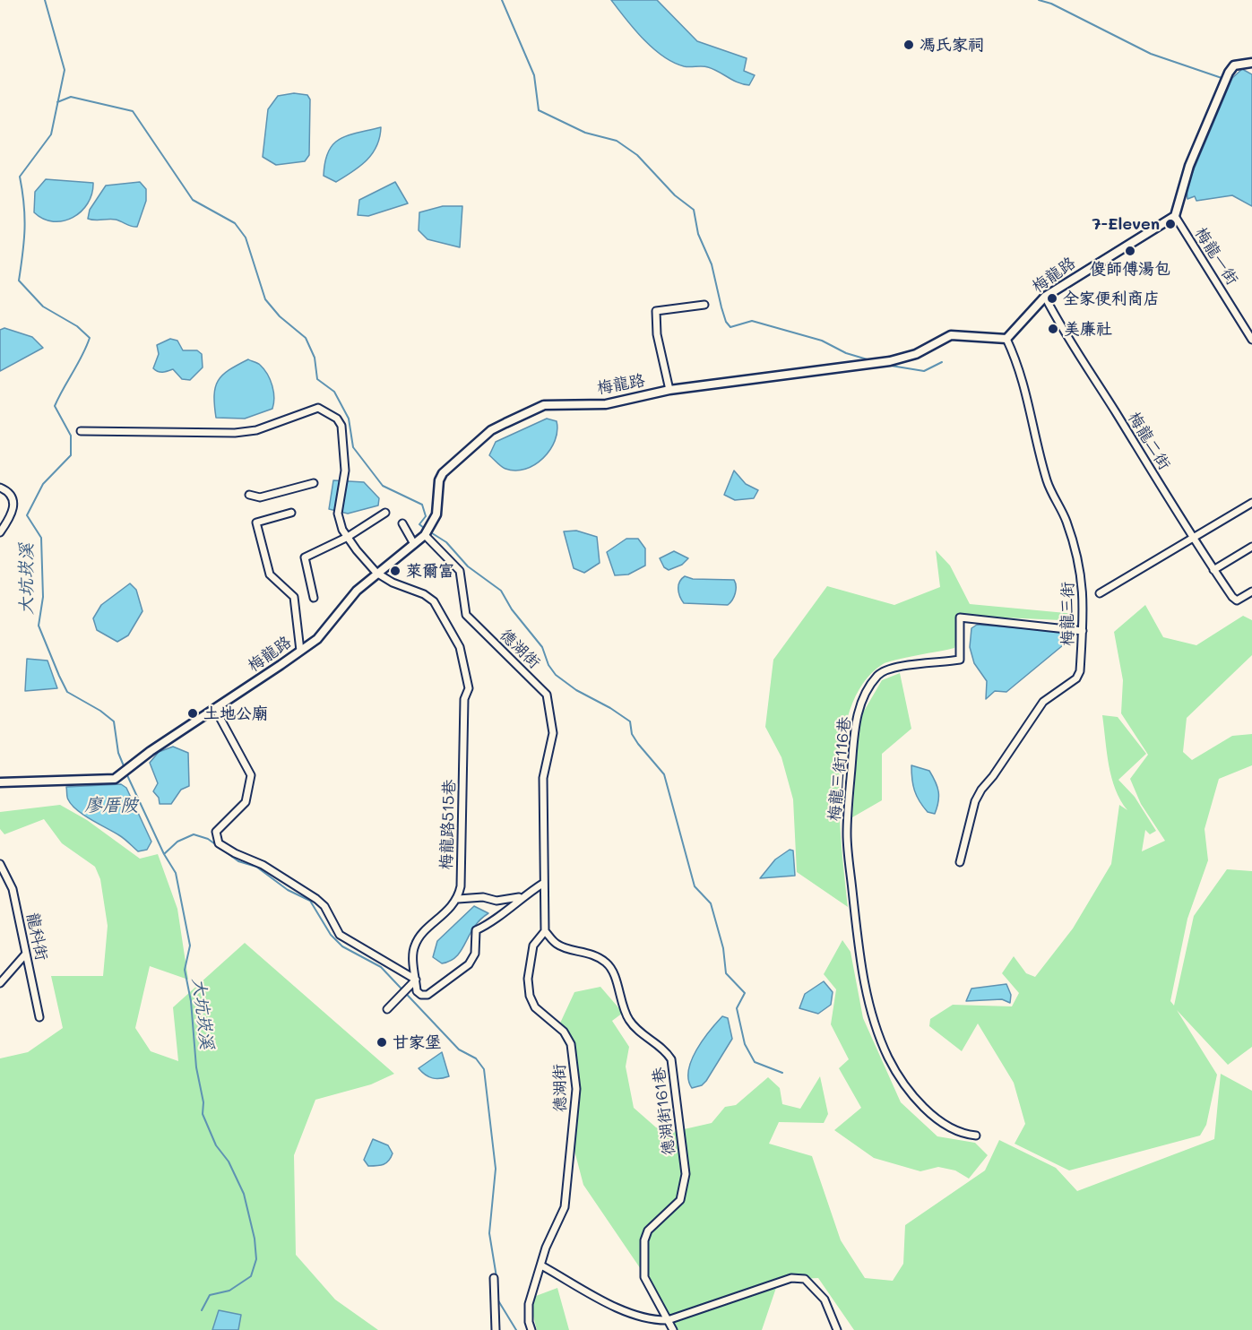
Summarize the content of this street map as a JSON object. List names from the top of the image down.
{
  "streets": {
    "street": [
      "梅龍一街",
      "梅龍路",
      "梅龍二街",
      "梅龍三街",
      "德湖街",
      "梅龍三街116巷",
      "梅龍路515巷",
      "龍科街",
      "德湖街161巷"
    ]
  },
  "crossings": [
    ["梅龍一街", "梅龍路"],
    ["梅龍路", "梅龍二街"],
    ["梅龍路", "梅龍三街"],
    ["梅龍路", "德湖街"],
    ["梅龍路", "梅龍路515巷"],
    ["梅龍三街", "梅龍三街116巷"],
    ["德湖街", "德湖街161巷"]
  ],
  "water": ["大坑崁溪", "廖厝陂"],
  "places": [
    "馮氏家祠",
    "7-Eleven",
    "傻師傅湯包",
    "全家便利商店",
    "美廉社",
    "萊爾富",
    "土地公廟",
    "甘家堡"
  ]
}
